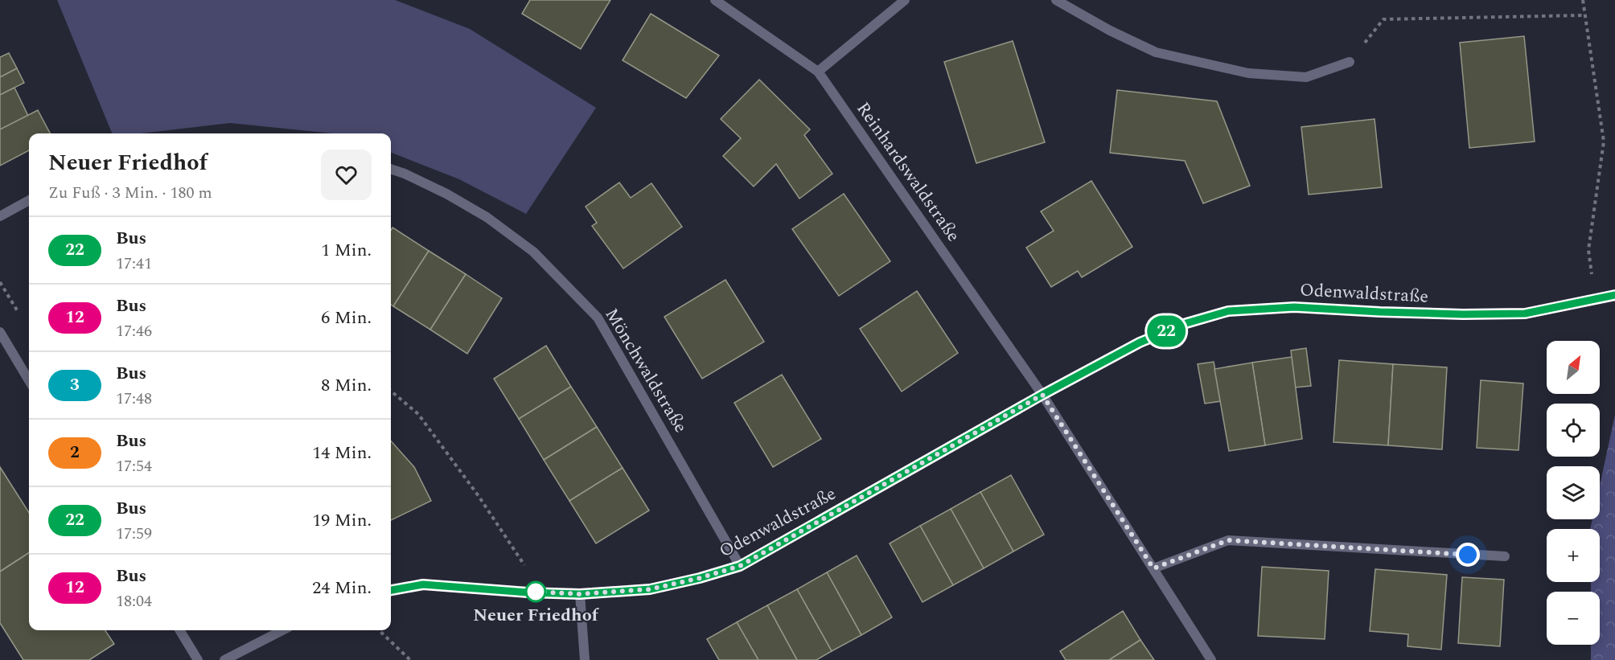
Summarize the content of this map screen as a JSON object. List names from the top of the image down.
{
  "streets": {
    "street": ["Reinhardswaldstraße", "Odenwaldstraße", "Mönchwaldstraße"]
  },
  "crossings": [
    ["Reinhardswaldstraße", "Odenwaldstraße"],
    ["Odenwaldstraße", "Mönchwaldstraße"]
  ],
  "places": ["Neuer Friedhof"],
  "lines": ["bus line 22"],
  "north": "top right",
  "page": {
    "on_map": "22",
    "heading": ["Neuer Friedhof", "Zu Fuß · 3 Min. · 180 m"],
    "list": [
      {
        "mark": "22",
        "name": "Bus",
        "note": "17:41",
        "value": "1 Min."
      },
      {
        "mark": "12",
        "name": "Bus",
        "note": "17:46",
        "value": "6 Min."
      },
      {
        "mark": "3",
        "name": "Bus",
        "note": "17:48",
        "value": "8 Min."
      },
      {
        "mark": "2",
        "name": "Bus",
        "note": "17:54",
        "value": "14 Min."
      },
      {
        "mark": "22",
        "name": "Bus",
        "note": "17:59",
        "value": "19 Min."
      },
      {
        "mark": "12",
        "name": "Bus",
        "note": "18:04",
        "value": "24 Min."
      }
    ],
    "map_buttons": ["+", "−"]
  }
}
